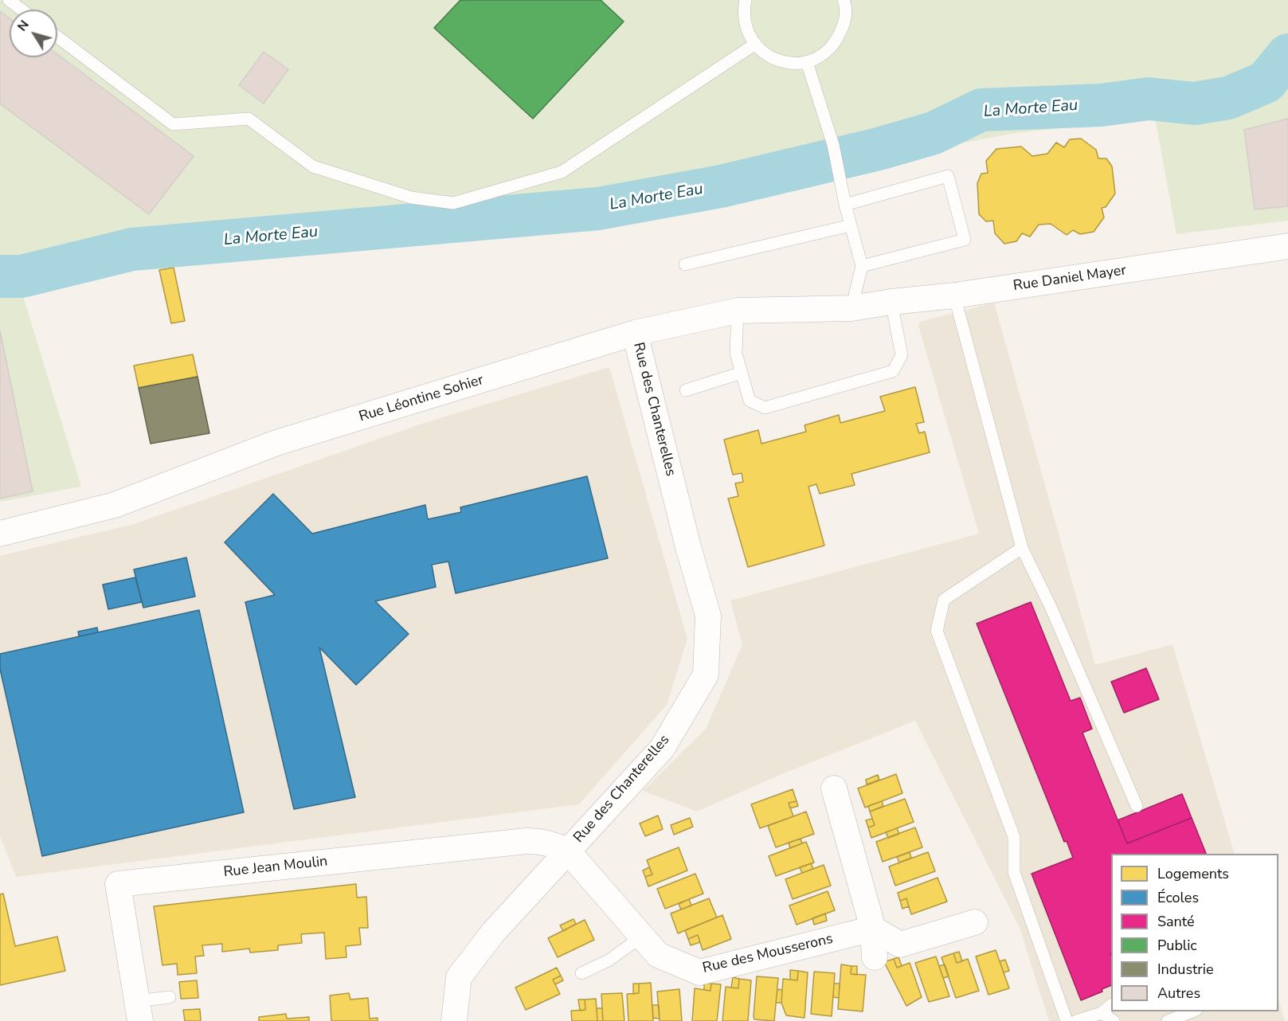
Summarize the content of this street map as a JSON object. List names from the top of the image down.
{
  "streets": {
    "street": [
      "Rue Daniel Mayer",
      "Rue Léontine Sohier",
      "Rue des Chanterelles",
      "Rue Jean Moulin",
      "Rue des Mousserons"
    ]
  },
  "crossings": [
    ["Rue Daniel Mayer", "Rue Léontine Sohier"],
    ["Rue Léontine Sohier", "Rue des Chanterelles"],
    ["Rue des Chanterelles", "Rue Jean Moulin"],
    ["Rue des Chanterelles", "Rue des Mousserons"],
    ["Rue Jean Moulin", "Rue des Mousserons"]
  ],
  "water": ["La Morte Eau"],
  "legend": [
    "Logements",
    "Écoles",
    "Santé",
    "Public",
    "Industrie",
    "Autres"
  ],
  "north": "top left"
}
